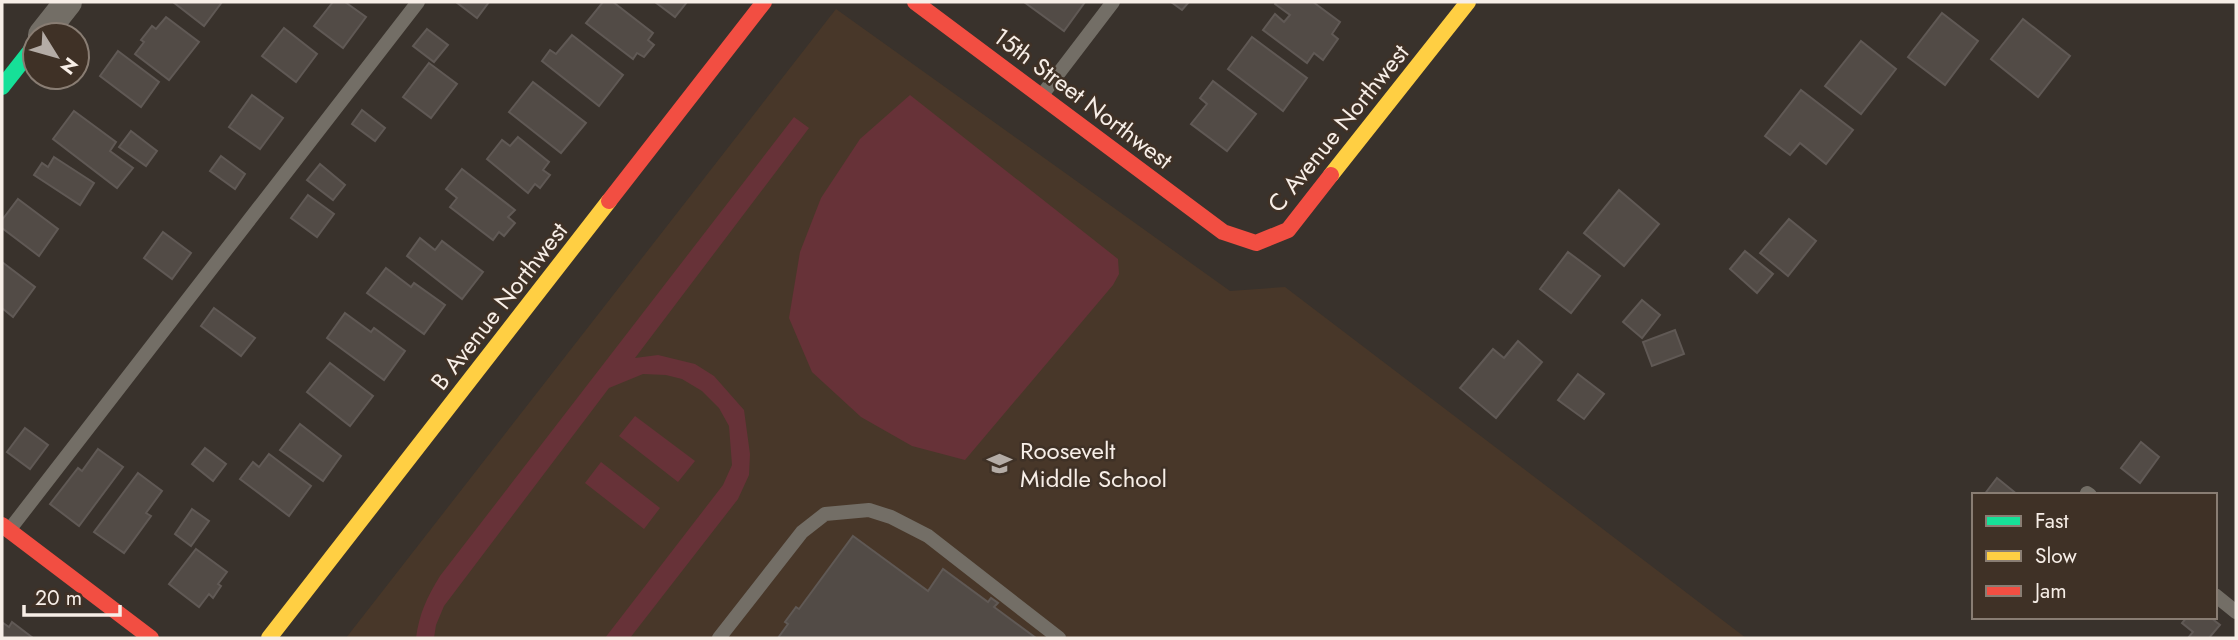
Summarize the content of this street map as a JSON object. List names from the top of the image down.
{
  "streets": {
    "street": ["15th Street Northwest", "C Avenue Northwest", "B Avenue Northwest"]
  },
  "crossings": [
    ["15th Street Northwest", "C Avenue Northwest"]
  ],
  "places": {
    "school or university": ["Roosevelt Middle School"]
  },
  "legend": ["Fast", "Slow", "Jam"],
  "scale_bar": "20 m",
  "north": "bottom right"
}
